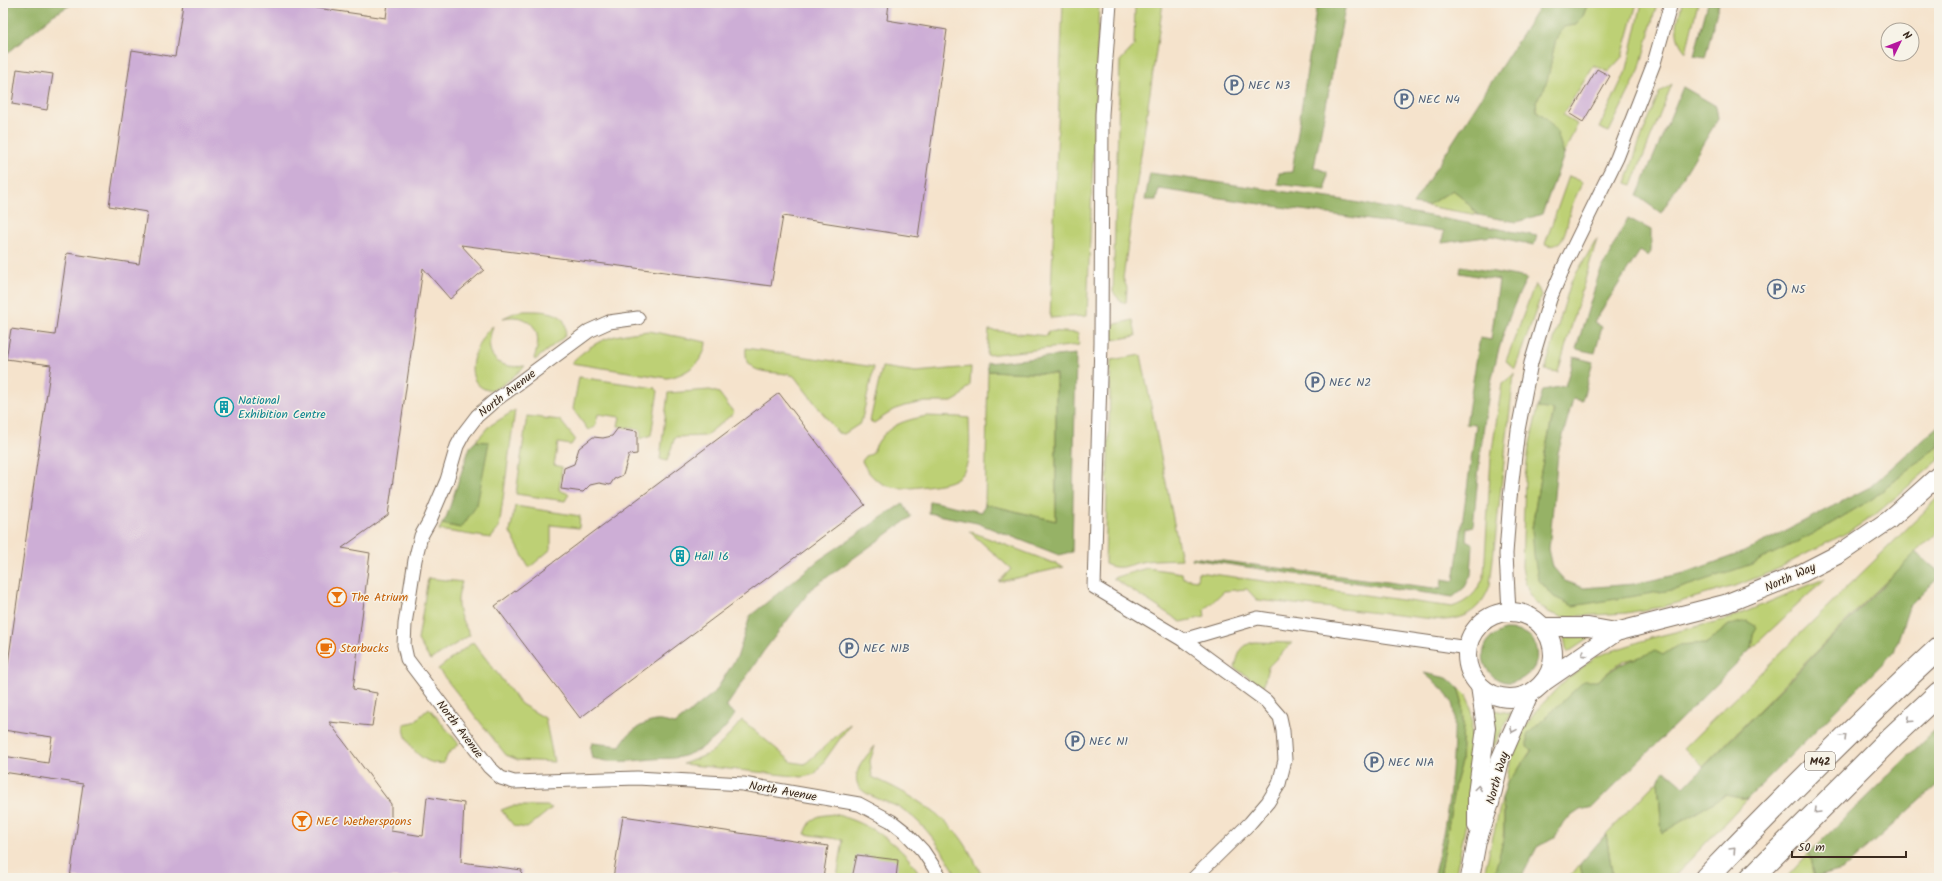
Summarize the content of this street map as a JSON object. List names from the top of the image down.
{
  "streets": {
    "highway": ["M42"],
    "street": ["North Avenue", "North Way"]
  },
  "places": {
    "parking": [
      "NEC N3",
      "NEC N4",
      "N5",
      "NEC N2",
      "NEC N1B",
      "NEC N1",
      "NEC N1A"
    ],
    "building": ["National Exhibition Centre", "Hall 16"],
    "bar": ["The Atrium", "NEC Wetherspoons"],
    "cafe": ["Starbucks"]
  },
  "scale_bar": "50 m",
  "north": "top right"
}
